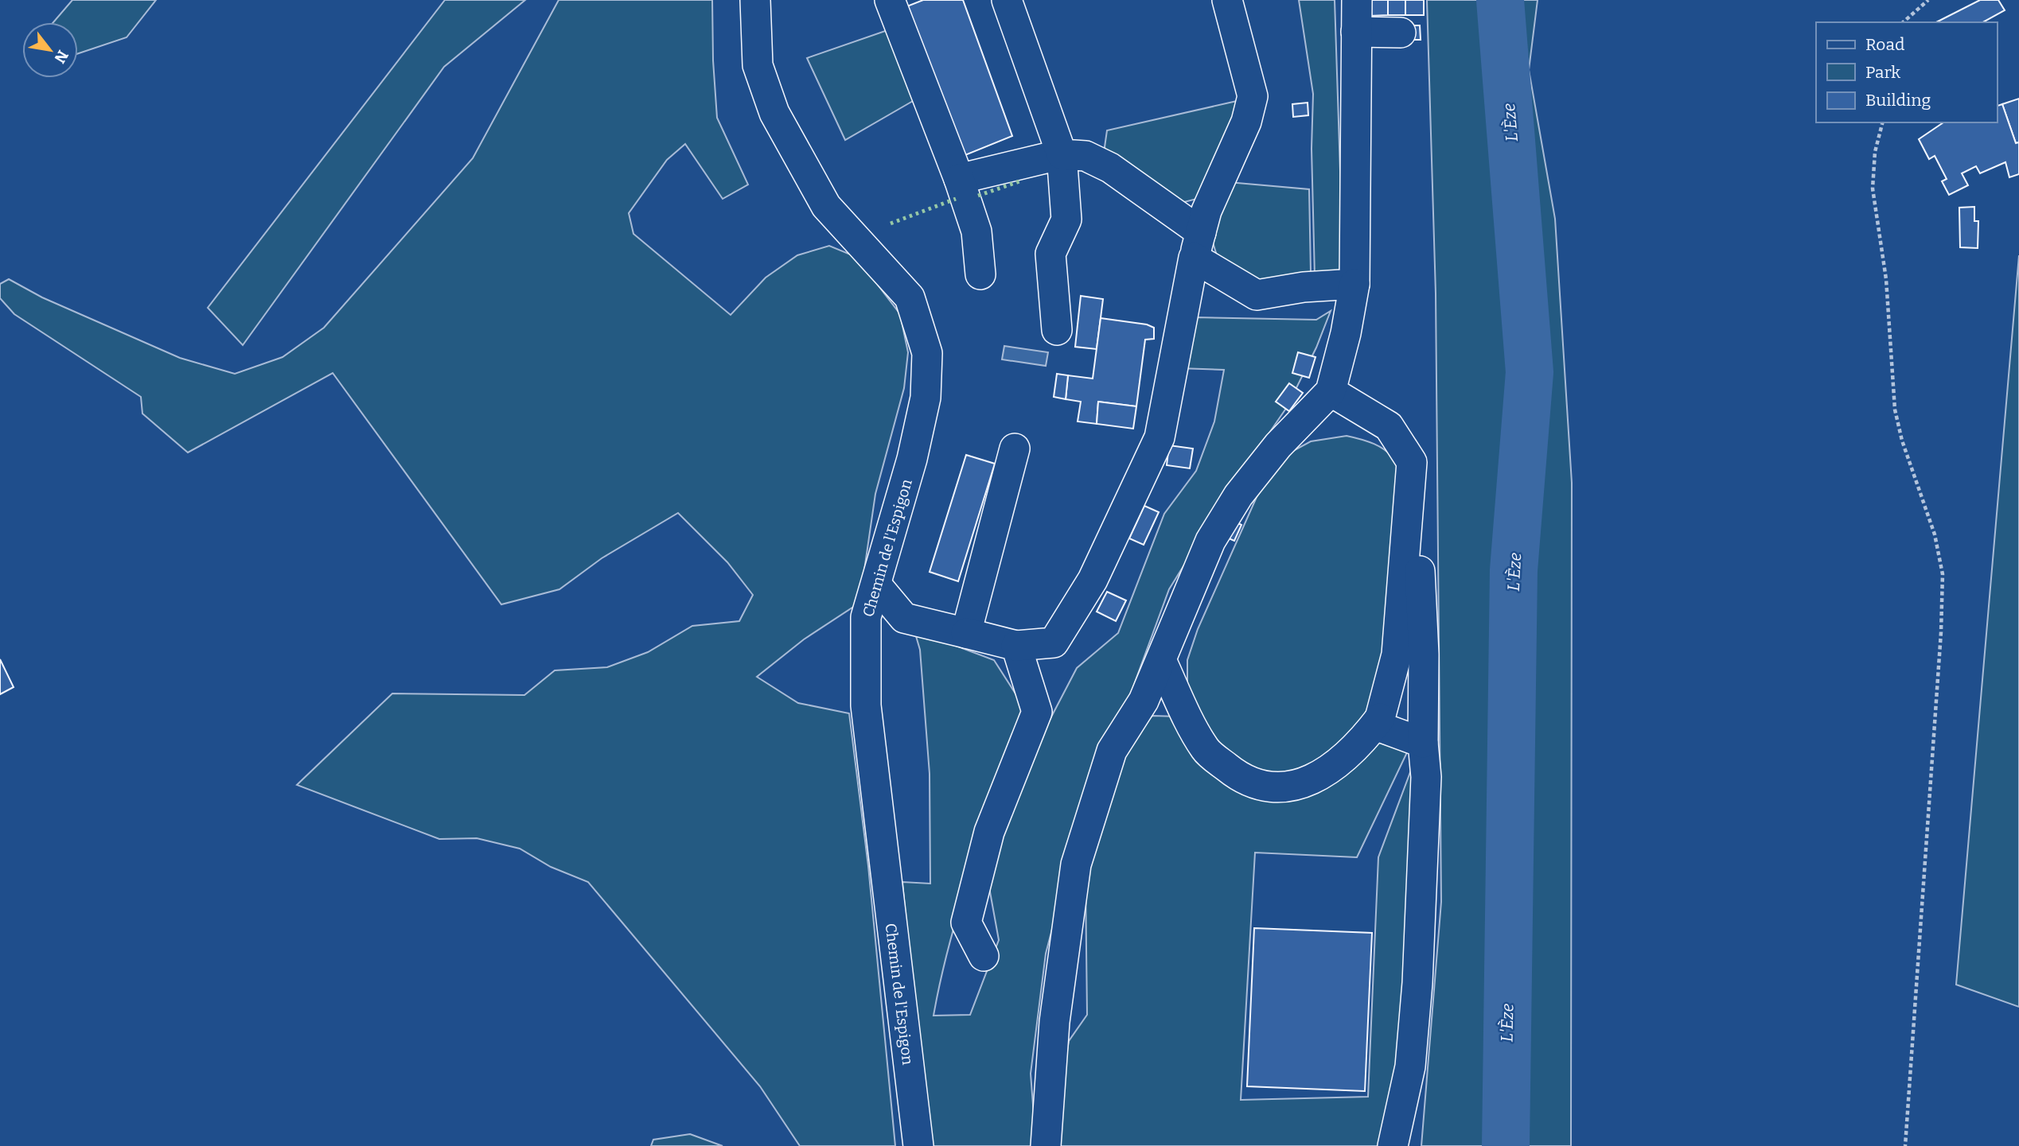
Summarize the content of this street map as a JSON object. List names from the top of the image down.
{
  "streets": {
    "street": ["Chemin de l'Espigon"]
  },
  "water": ["L'Èze"],
  "legend": ["Road", "Park", "Building"],
  "north": "bottom right"
}
